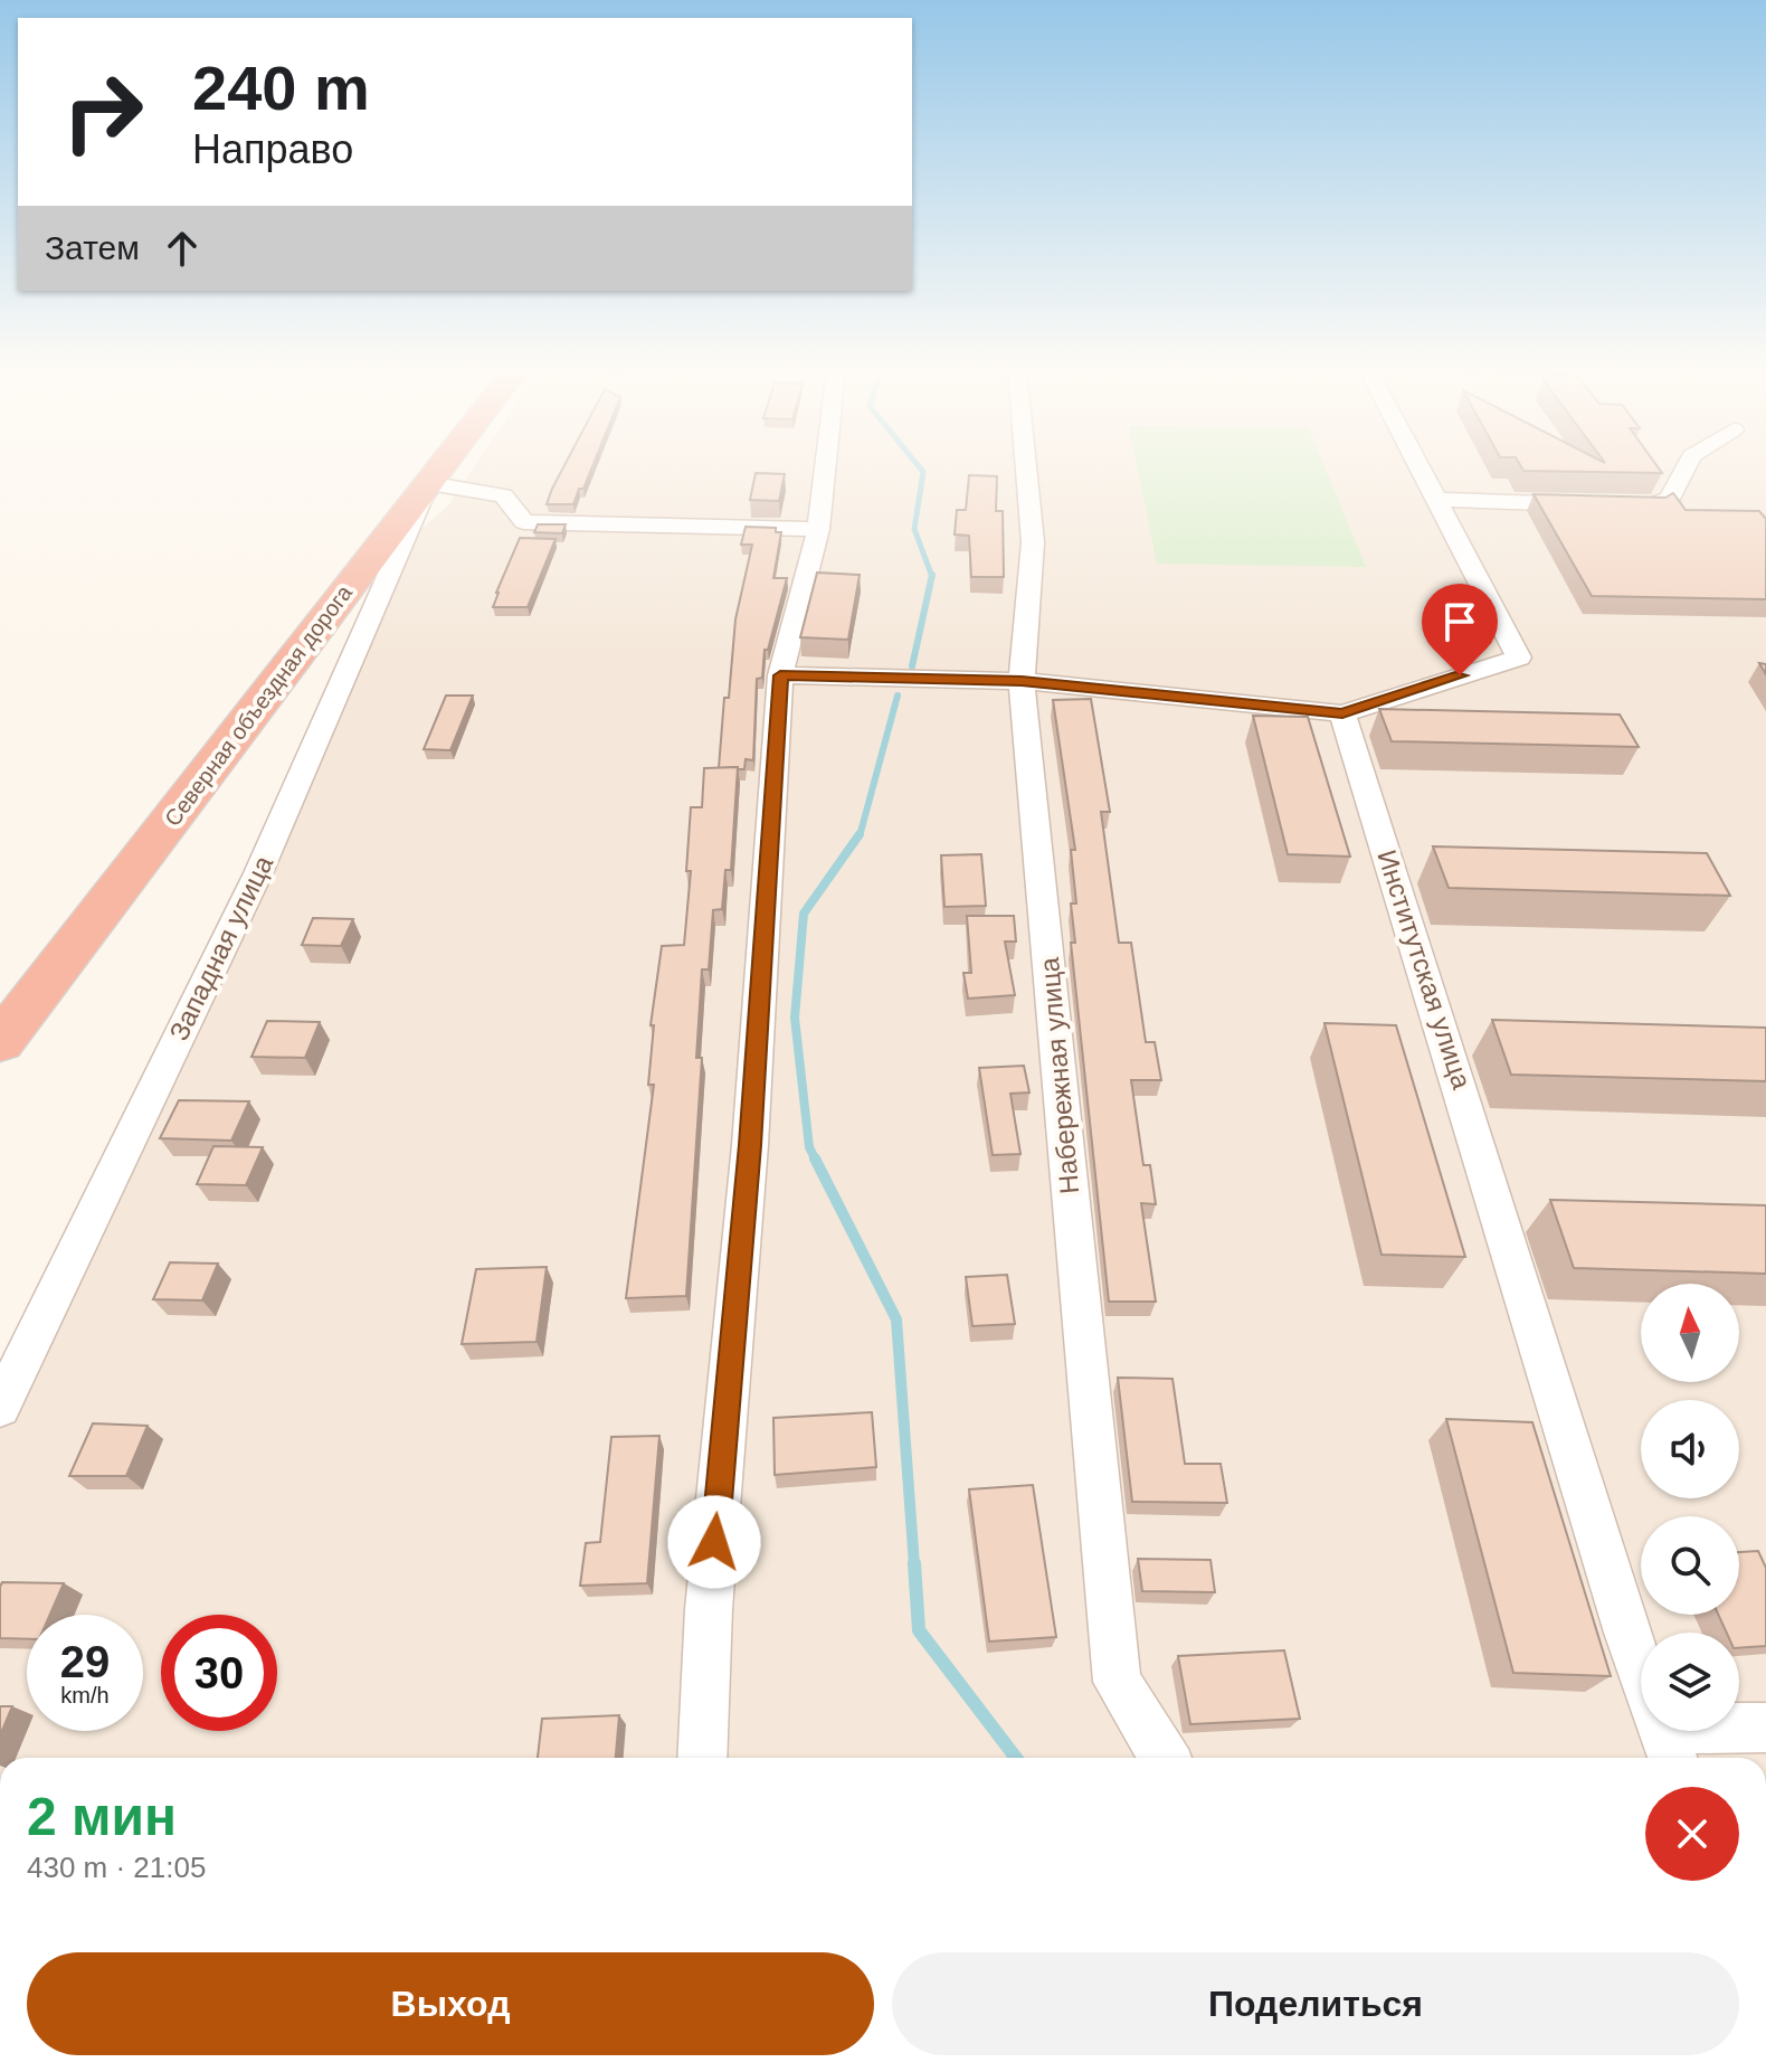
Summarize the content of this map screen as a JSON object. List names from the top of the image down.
{
  "streets": {
    "highway": ["Северная объездная дорога"],
    "street": ["Западная улица", "Институтская улица", "Набережная улица"]
  },
  "crossings": [
    ["Северная объездная дорога", "Западная улица"]
  ],
  "north": "top",
  "page": {
    "turn": ["240 m", "Направо"],
    "then": "Затем",
    "speed": "29 km/h",
    "limit": "30",
    "heading": ["2 мин", "430 m · 21:05"],
    "buttons": ["Выход", "Поделиться"]
  }
}
